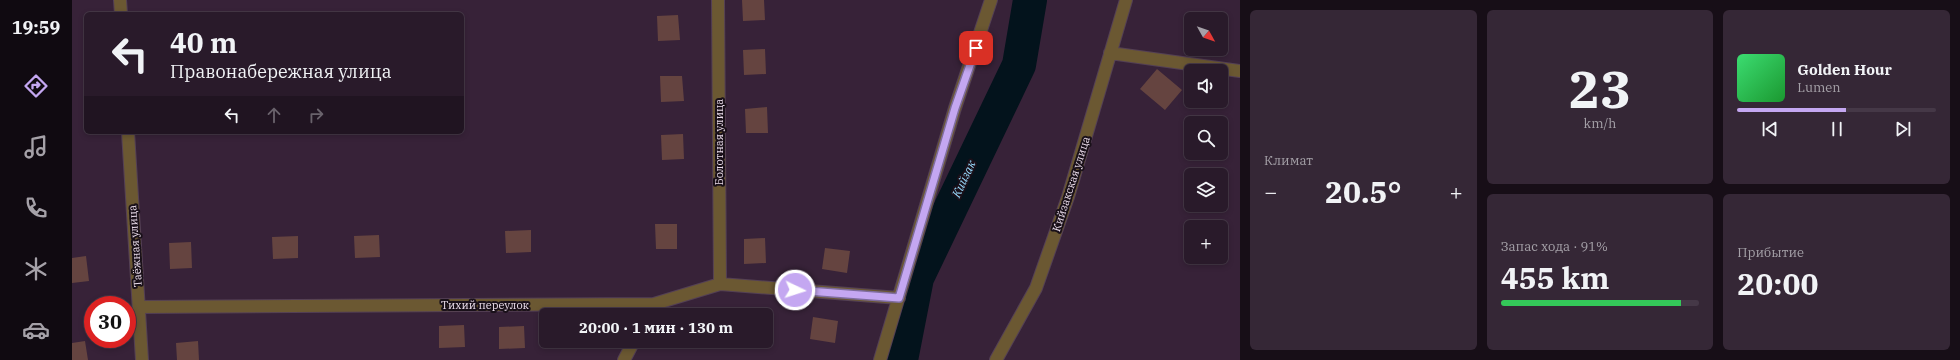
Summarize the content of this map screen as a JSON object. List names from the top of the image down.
{
  "streets": {
    "street": [
      "Болотная улица",
      "Кийзакская улица",
      "Таёжная улица",
      "Тихий переулок"
    ]
  },
  "crossings": [
    ["Болотная улица", "Тихий переулок"],
    ["Таёжная улица", "Тихий переулок"]
  ],
  "water": ["Кийзак"],
  "north": "bottom right",
  "page": {
    "tabs": "19:59",
    "tile": [
      "Климат",
      ["23", "km/h"],
      ["Запас хода · 91%", "455 km"],
      ["Прибытие", "20:00"]
    ],
    "map_buttons": "+",
    "turn": ["40 m", "Правонабережная улица"],
    "song": ["Golden Hour", "Lumen"],
    "heat": ["−", "20.5°", "+"],
    "limit": "30",
    "trip": "20:00 · 1 мин · 130 m"
  }
}
